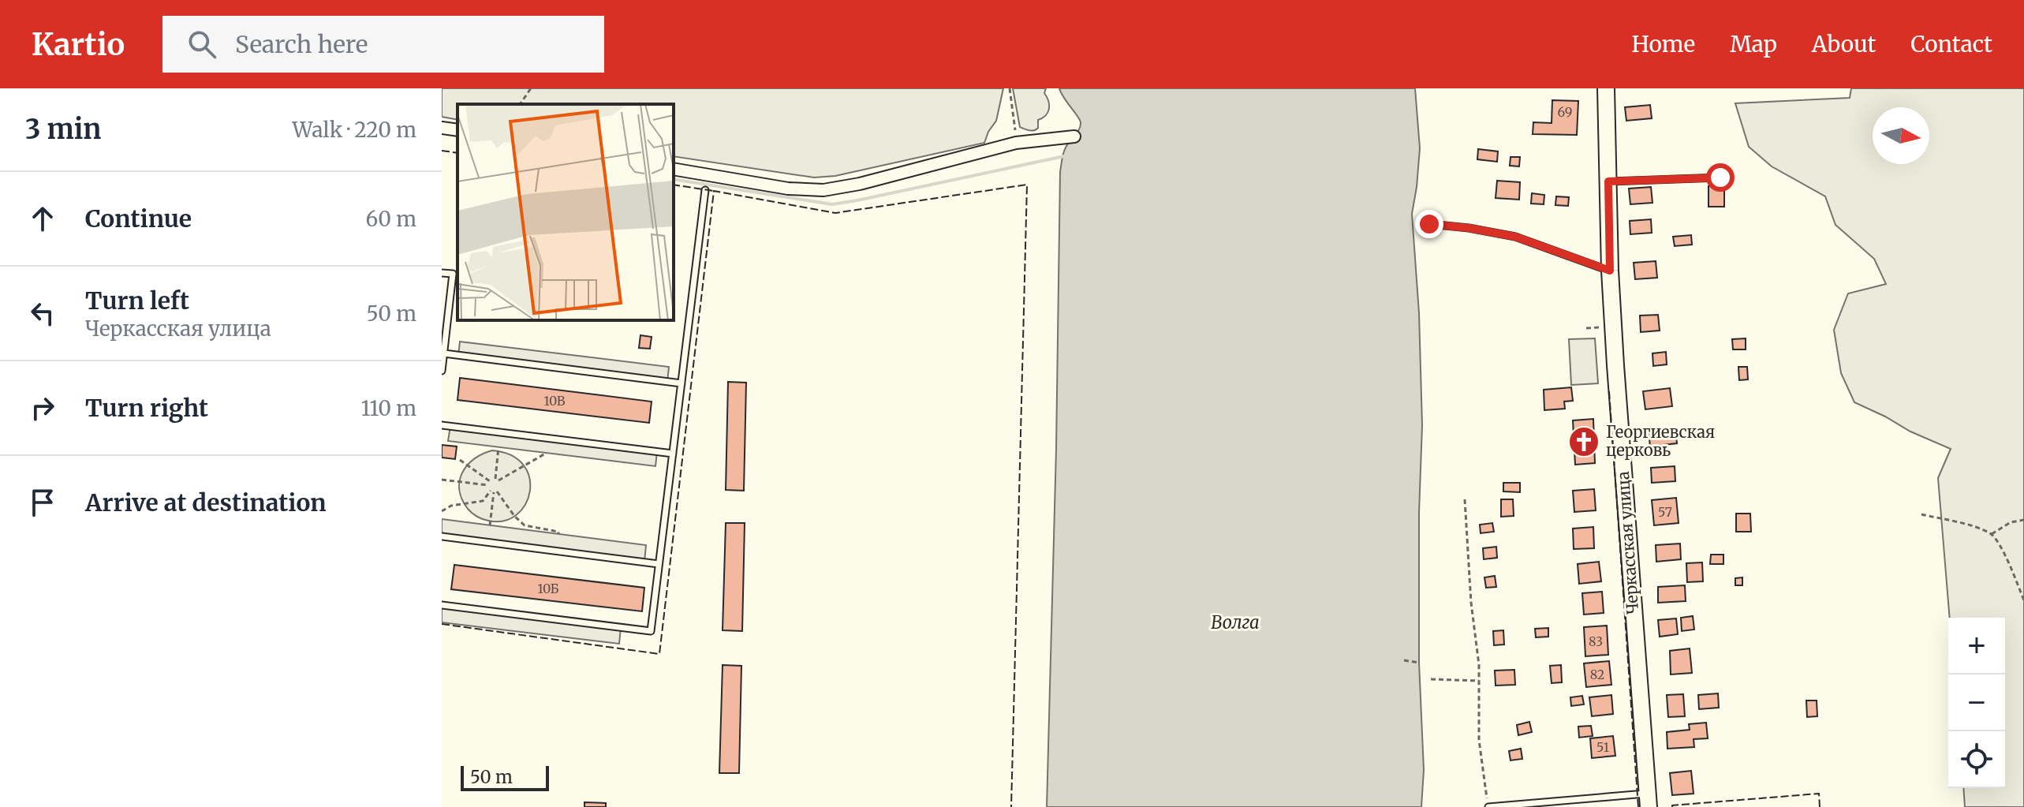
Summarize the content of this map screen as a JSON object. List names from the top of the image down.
{
  "streets": {
    "street": ["Черкасская улица"]
  },
  "water": ["Волга"],
  "places": {
    "church": ["Георгиевская церковь"]
  },
  "house_numbers": [
    "69",
    "10В",
    "57",
    "10Б",
    "83",
    "82",
    "51"
  ],
  "scale_bar": "50 m",
  "north": "right",
  "page": {
    "header": "Kartio",
    "search": "Search here",
    "nav": [
      "Home",
      "Map",
      "About",
      "Contact"
    ],
    "heading": ["3 min", "Walk · 220 m"],
    "list": [
      ["Continue", "60 m"],
      ["Turn left", "Черкасская улица", "50 m"],
      ["Turn right", "110 m"],
      "Arrive at destination"
    ],
    "map_buttons": ["+", "−"],
    "scale": "50 m"
  }
}
